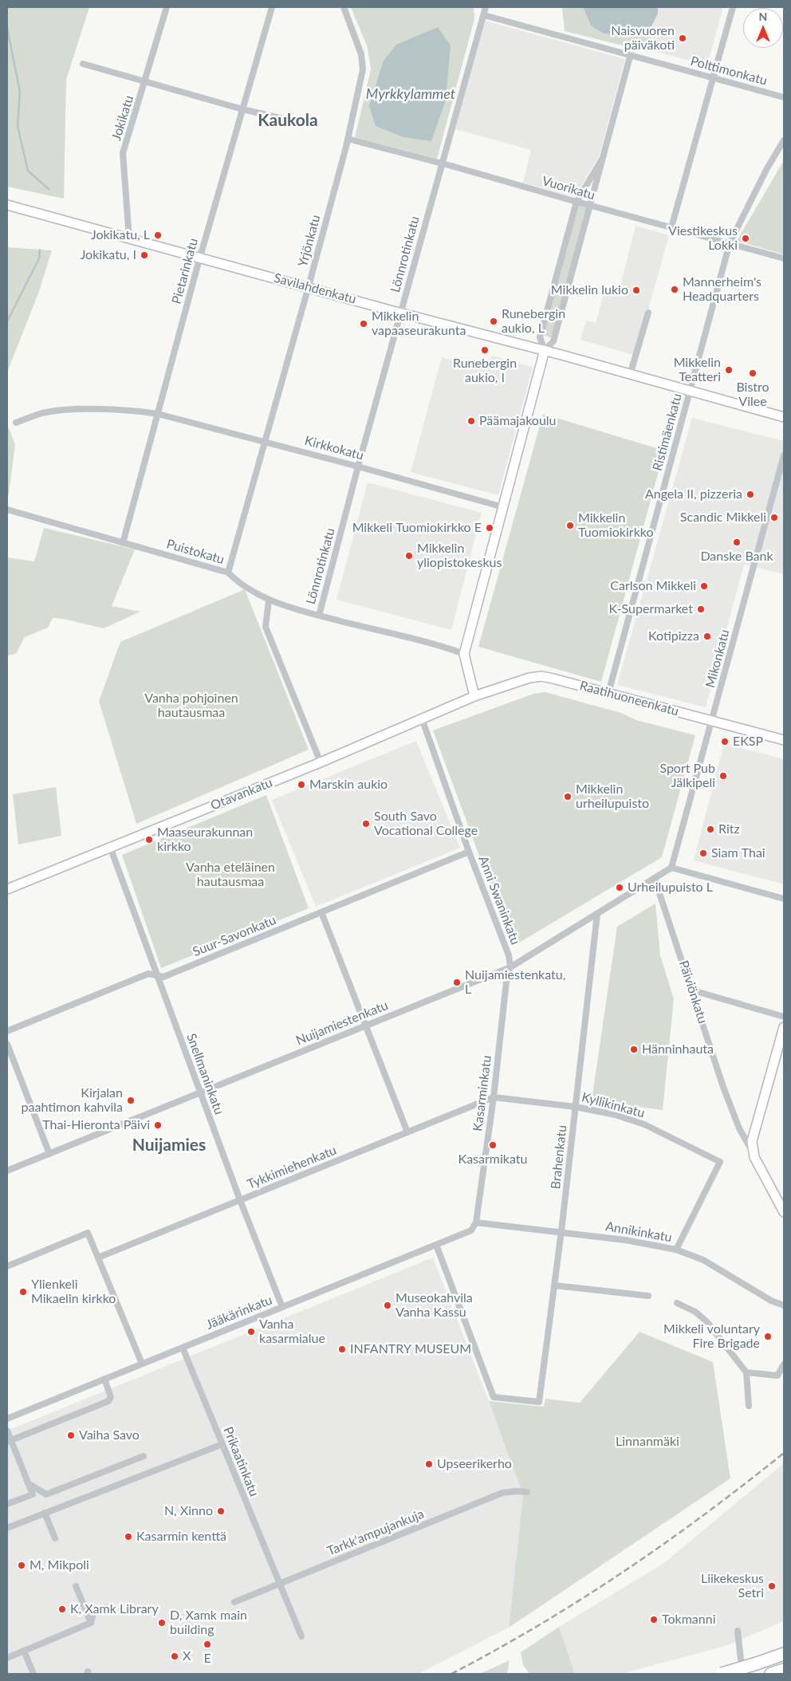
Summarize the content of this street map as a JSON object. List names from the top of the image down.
{
  "streets": {
    "main road": [
      "Savilahdenkatu",
      "Raatihuoneenkatu",
      "Otavankatu",
      "Päiviönkatu"
    ],
    "street": [
      "Polttimonkatu",
      "Jokikatu",
      "Vuorikatu",
      "Yrjönkatu",
      "Lönnrotinkatu",
      "Pietarinkatu",
      "Ristimäenkatu",
      "Kirkkokatu",
      "Puistokatu",
      "Mikonkatu",
      "Anni Swaninkatu",
      "Suur-Savonkatu",
      "Nuijamiestenkatu",
      "Snellmaninkatu",
      "Kasarminkatu",
      "Kyllikinkatu",
      "Brahenkatu",
      "Tykkimiehenkatu",
      "Annikinkatu",
      "Jääkärinkatu",
      "Prikaatinkatu",
      "Tarkk'ampujankuja"
    ]
  },
  "crossings": [
    ["Polttimonkatu", "Lönnrotinkatu"],
    ["Jokikatu", "Savilahdenkatu"],
    ["Vuorikatu", "Yrjönkatu"],
    ["Vuorikatu", "Lönnrotinkatu"],
    ["Vuorikatu", "Ristimäenkatu"],
    ["Yrjönkatu", "Savilahdenkatu"],
    ["Yrjönkatu", "Kirkkokatu"],
    ["Yrjönkatu", "Puistokatu"],
    ["Lönnrotinkatu", "Savilahdenkatu"],
    ["Lönnrotinkatu", "Kirkkokatu"],
    ["Lönnrotinkatu", "Puistokatu"],
    ["Pietarinkatu", "Savilahdenkatu"],
    ["Pietarinkatu", "Kirkkokatu"],
    ["Pietarinkatu", "Puistokatu"],
    ["Savilahdenkatu", "Ristimäenkatu"],
    ["Ristimäenkatu", "Raatihuoneenkatu"],
    ["Mikonkatu", "Raatihuoneenkatu"],
    ["Mikonkatu", "Nuijamiestenkatu"],
    ["Raatihuoneenkatu", "Otavankatu"],
    ["Otavankatu", "Anni Swaninkatu"],
    ["Otavankatu", "Snellmaninkatu"],
    ["Anni Swaninkatu", "Suur-Savonkatu"],
    ["Anni Swaninkatu", "Nuijamiestenkatu"],
    ["Anni Swaninkatu", "Kasarminkatu"],
    ["Suur-Savonkatu", "Snellmaninkatu"],
    ["Päiviönkatu", "Nuijamiestenkatu"],
    ["Nuijamiestenkatu", "Snellmaninkatu"],
    ["Nuijamiestenkatu", "Kasarminkatu"],
    ["Nuijamiestenkatu", "Brahenkatu"],
    ["Snellmaninkatu", "Tykkimiehenkatu"],
    ["Snellmaninkatu", "Jääkärinkatu"],
    ["Kasarminkatu", "Kyllikinkatu"],
    ["Kasarminkatu", "Tykkimiehenkatu"],
    ["Kasarminkatu", "Annikinkatu"],
    ["Kasarminkatu", "Jääkärinkatu"],
    ["Kyllikinkatu", "Brahenkatu"],
    ["Kyllikinkatu", "Tykkimiehenkatu"],
    ["Kyllikinkatu", "Annikinkatu"],
    ["Brahenkatu", "Annikinkatu"],
    ["Brahenkatu", "Jääkärinkatu"],
    ["Annikinkatu", "Jääkärinkatu"],
    ["Jääkärinkatu", "Prikaatinkatu"],
    ["Prikaatinkatu", "Tarkk'ampujankuja"]
  ],
  "districts": ["Kaukola", "Nuijamies"],
  "water": ["Myrkkylammet"],
  "parks": ["Vanha pohjoinen hautausmaa", "Vanha eteläinen hautausmaa", "Linnanmäki"],
  "places": [
    "Naisvuoren päiväkoti",
    "Jokikatu, L",
    "Viestikeskus Lokki",
    "Jokikatu, I",
    "Mannerheim's Headquarters",
    "Mikkelin lukio",
    "Runebergin aukio, L",
    "Mikkelin vapaaseurakunta",
    "Runebergin aukio, I",
    "Mikkelin Teatteri",
    "Bistro Vilee",
    "Päämajakoulu",
    "Angela II, pizzeria",
    "Scandic Mikkeli",
    "Mikkelin Tuomiokirkko",
    "Mikkeli Tuomiokirkko E",
    "Danske Bank",
    "Mikkelin yliopistokeskus",
    "Carlson Mikkeli",
    "K-Supermarket",
    "Kotipizza",
    "EKSP",
    "Sport Pub Jälkipeli",
    "Marskin aukio",
    "Mikkelin urheilupuisto",
    "South Savo Vocational College",
    "Ritz",
    "Maaseurakunnan kirkko",
    "Siam Thai",
    "Urheilupuisto L",
    "Nuijamiestenkatu, L",
    "Hänninhauta",
    "Kirjalan paahtimon kahvila",
    "Thai-Hieronta Päivi",
    "Kasarmikatu",
    "Ylienkeli Mikaelin kirkko",
    "Museokahvila Vanha Kassu",
    "Vanha kasarmialue",
    "Mikkeli voluntary Fire Brigade",
    "INFANTRY MUSEUM",
    "Vaiha Savo",
    "Upseerikerho",
    "N, Xinno",
    "Kasarmin kenttä",
    "M, Mikpoli",
    "Liikekeskus Setri",
    "K, Xamk Library",
    "Tokmanni",
    "D, Xamk main building",
    "E",
    "X"
  ],
  "north": "top"
}
